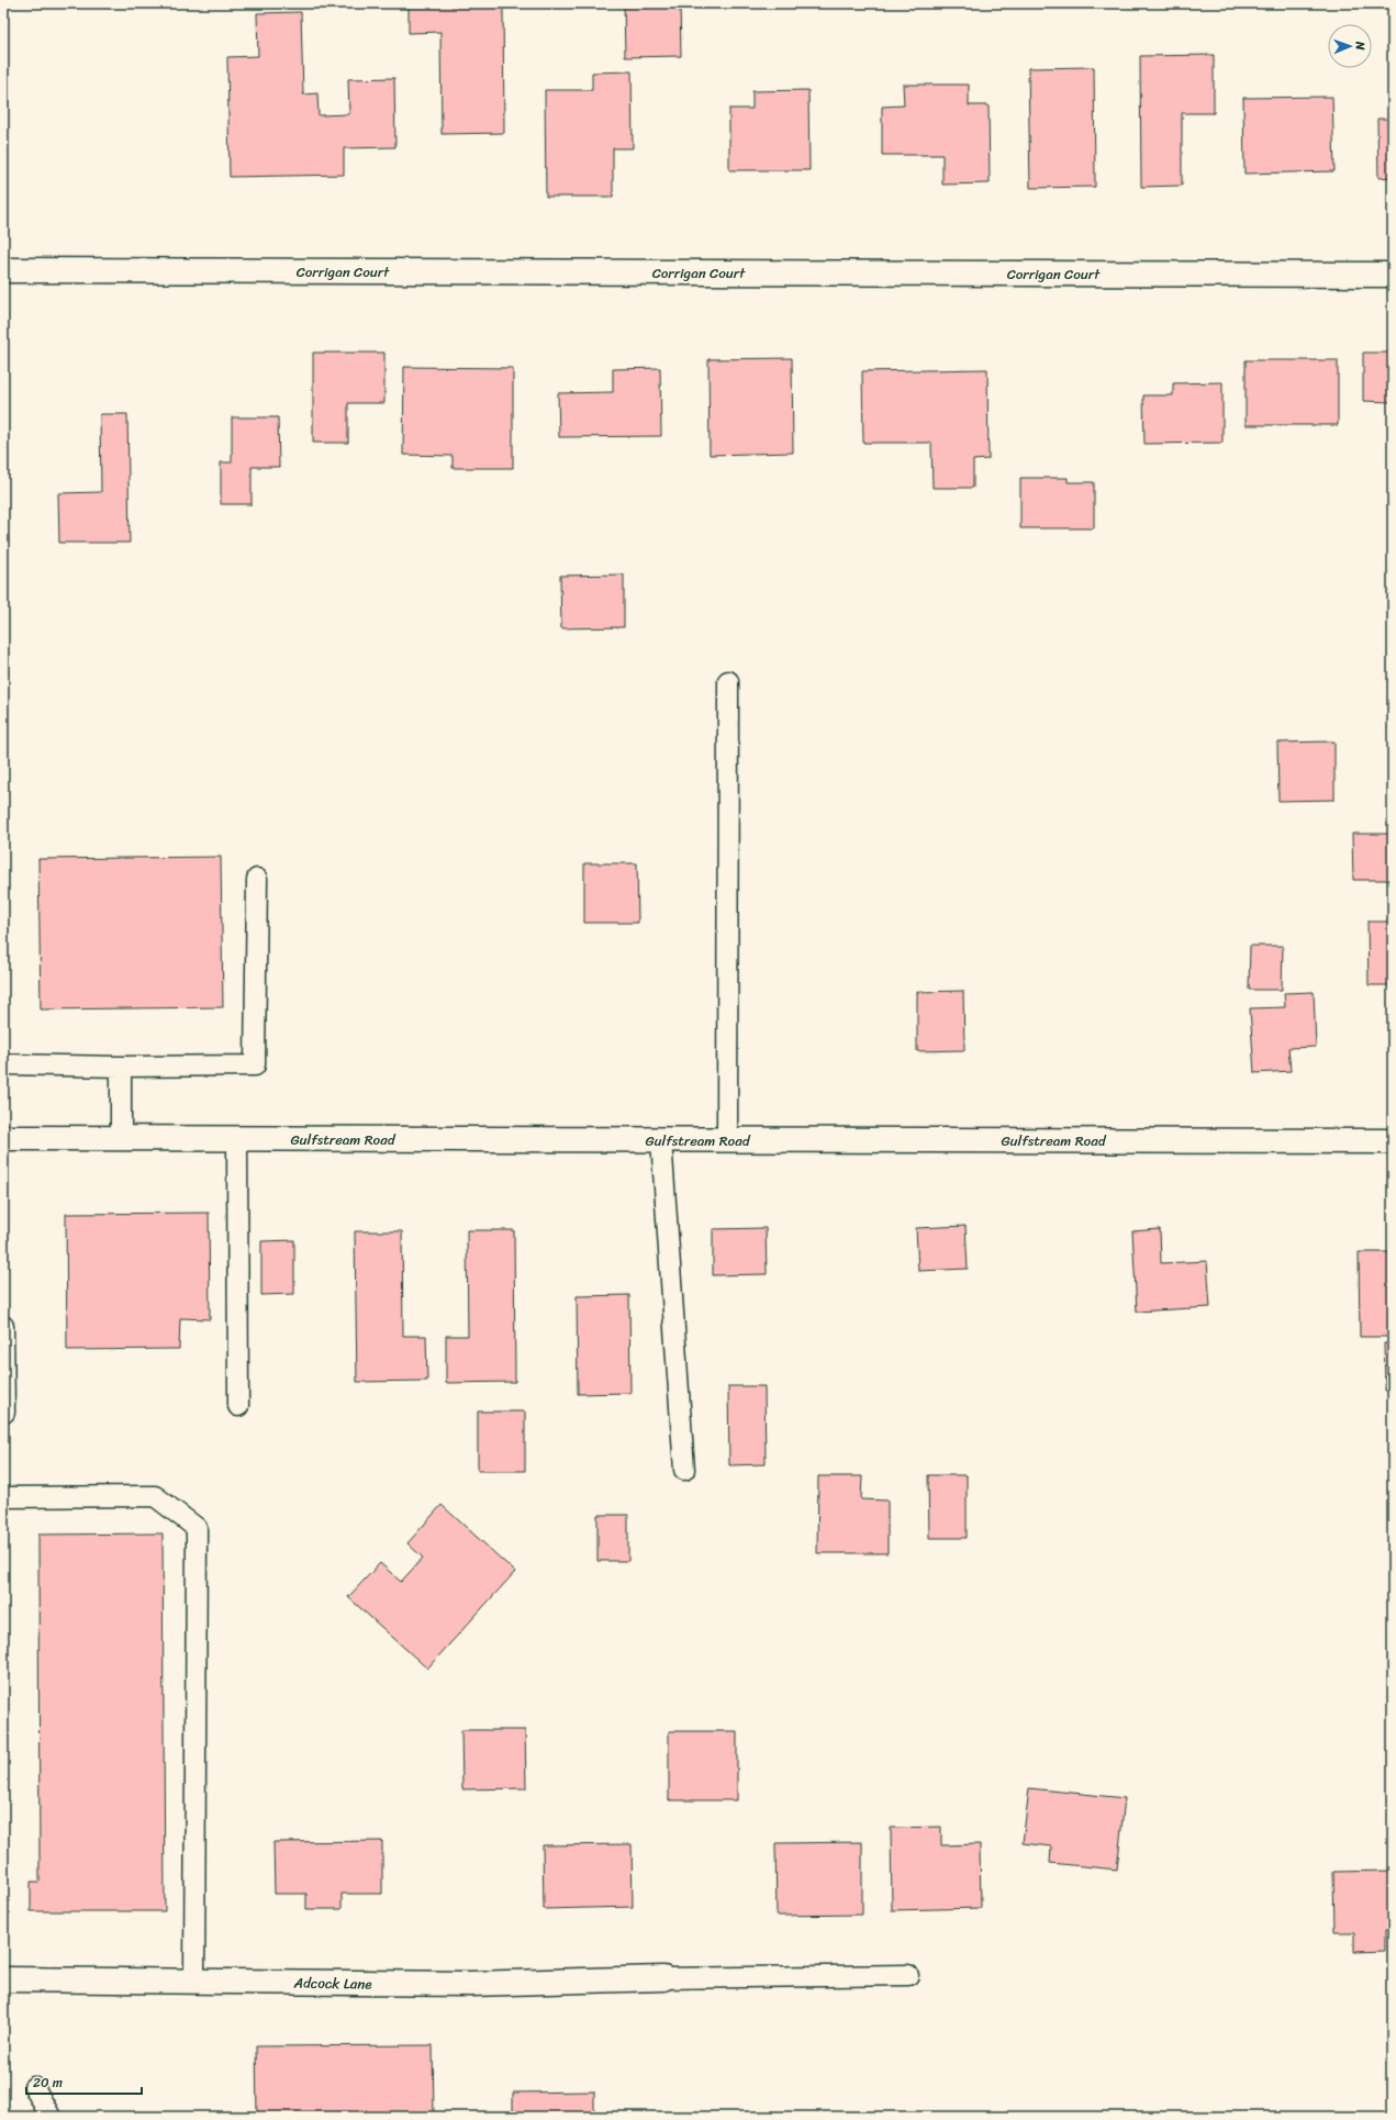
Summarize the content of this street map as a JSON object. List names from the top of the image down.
{
  "streets": {
    "street": ["Corrigan Court", "Gulfstream Road", "Adcock Lane"]
  },
  "scale_bar": "20 m",
  "north": "right"
}
